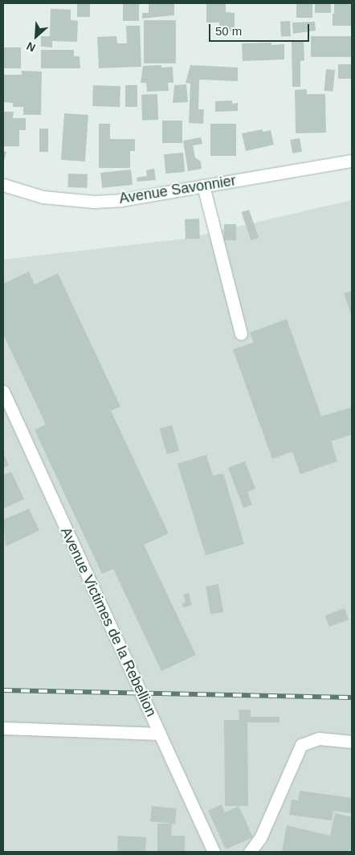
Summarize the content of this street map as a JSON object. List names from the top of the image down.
{
  "streets": {
    "street": ["Avenue Savonnier", "Avenue Victimes de la Rebellion"]
  },
  "scale_bar": "50 m",
  "north": "bottom left"
}
